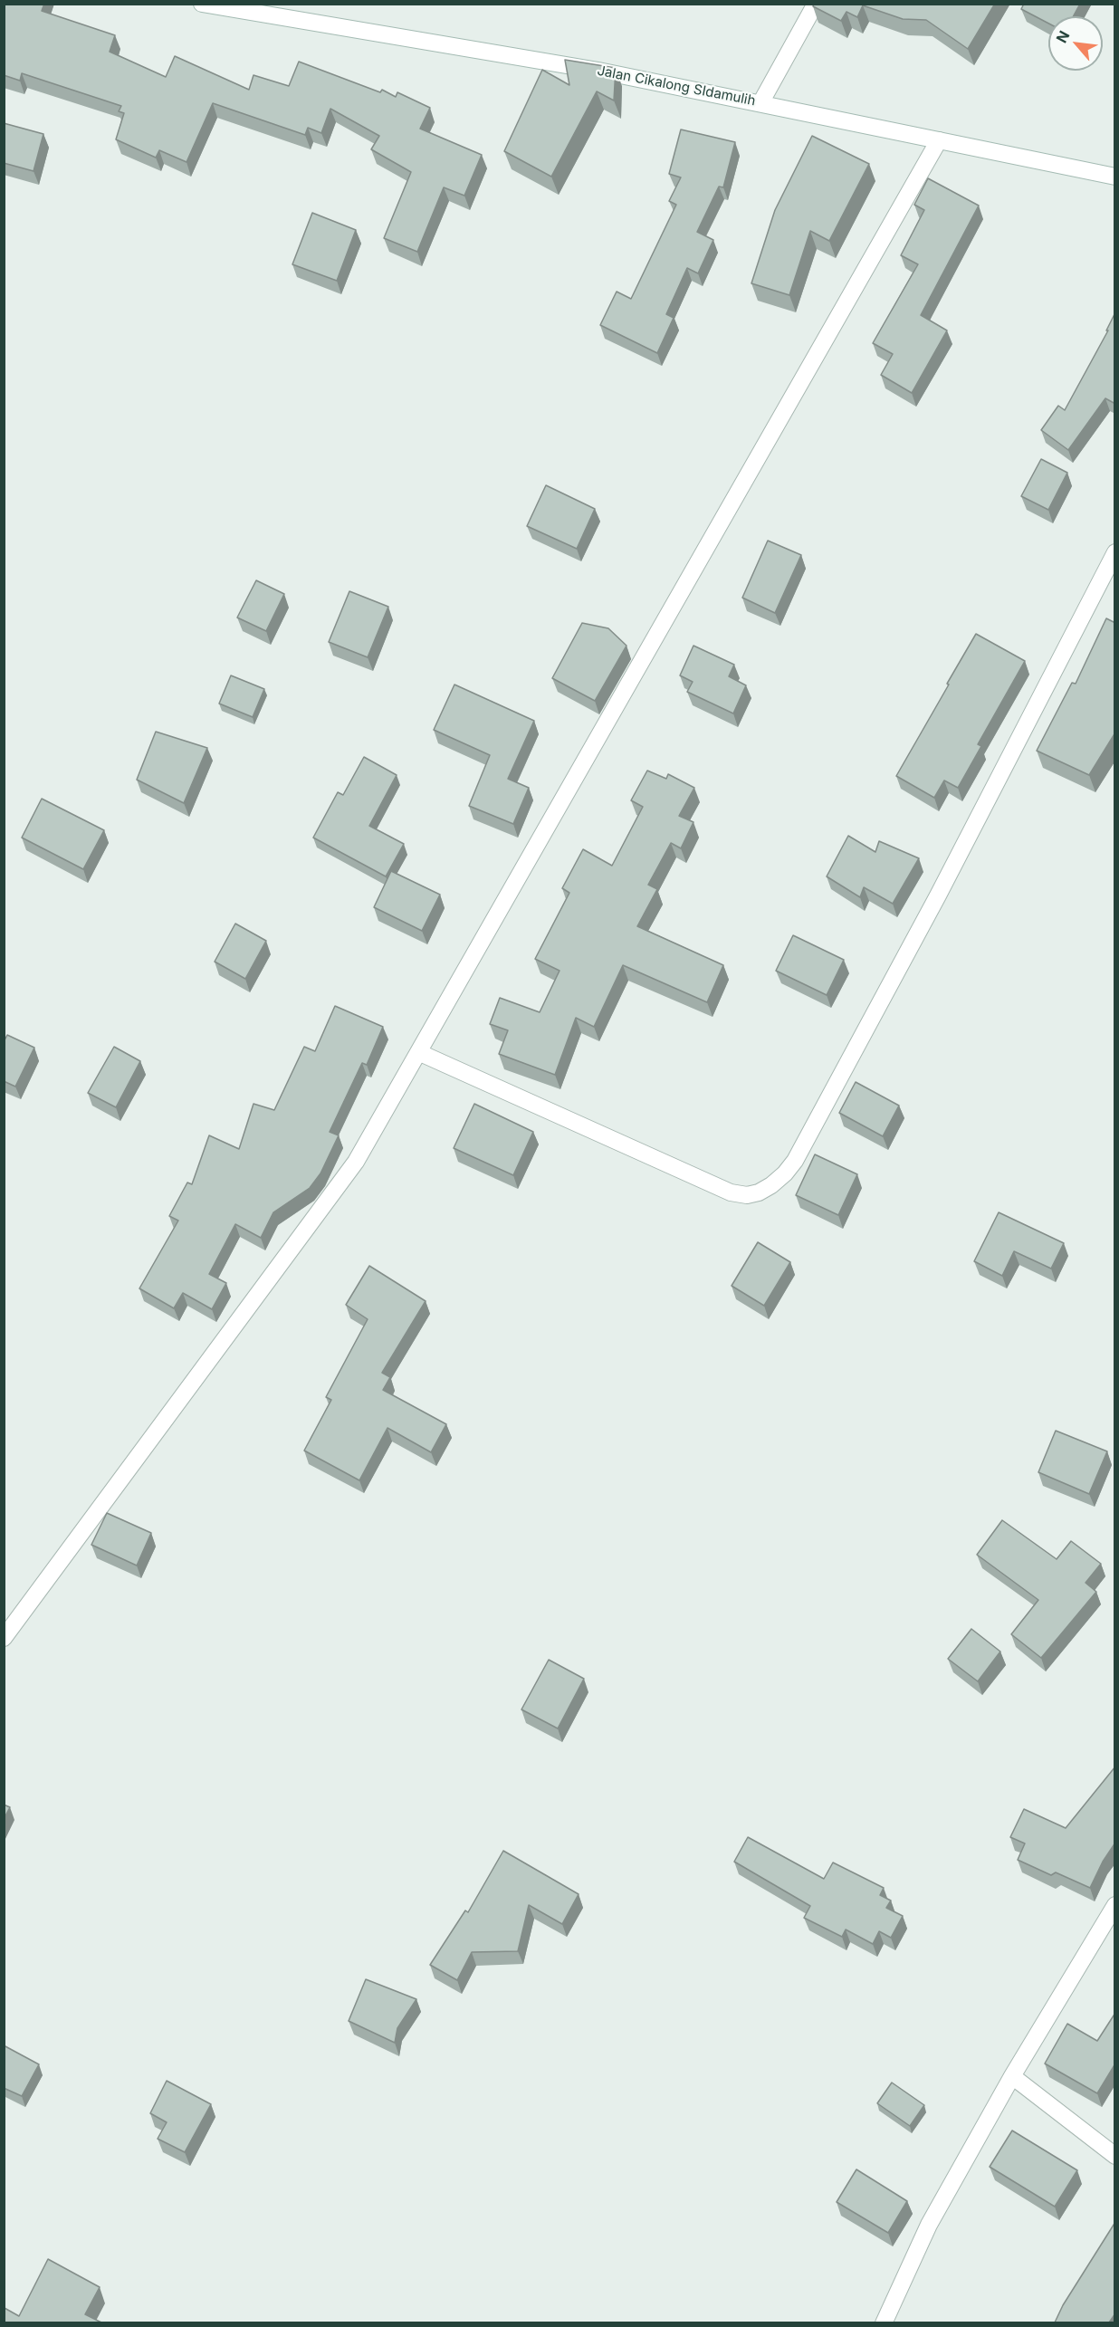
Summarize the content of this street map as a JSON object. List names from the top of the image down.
{
  "streets": {
    "street": ["Jalan Cikalong SIdamulih"]
  },
  "north": "top left"
}
